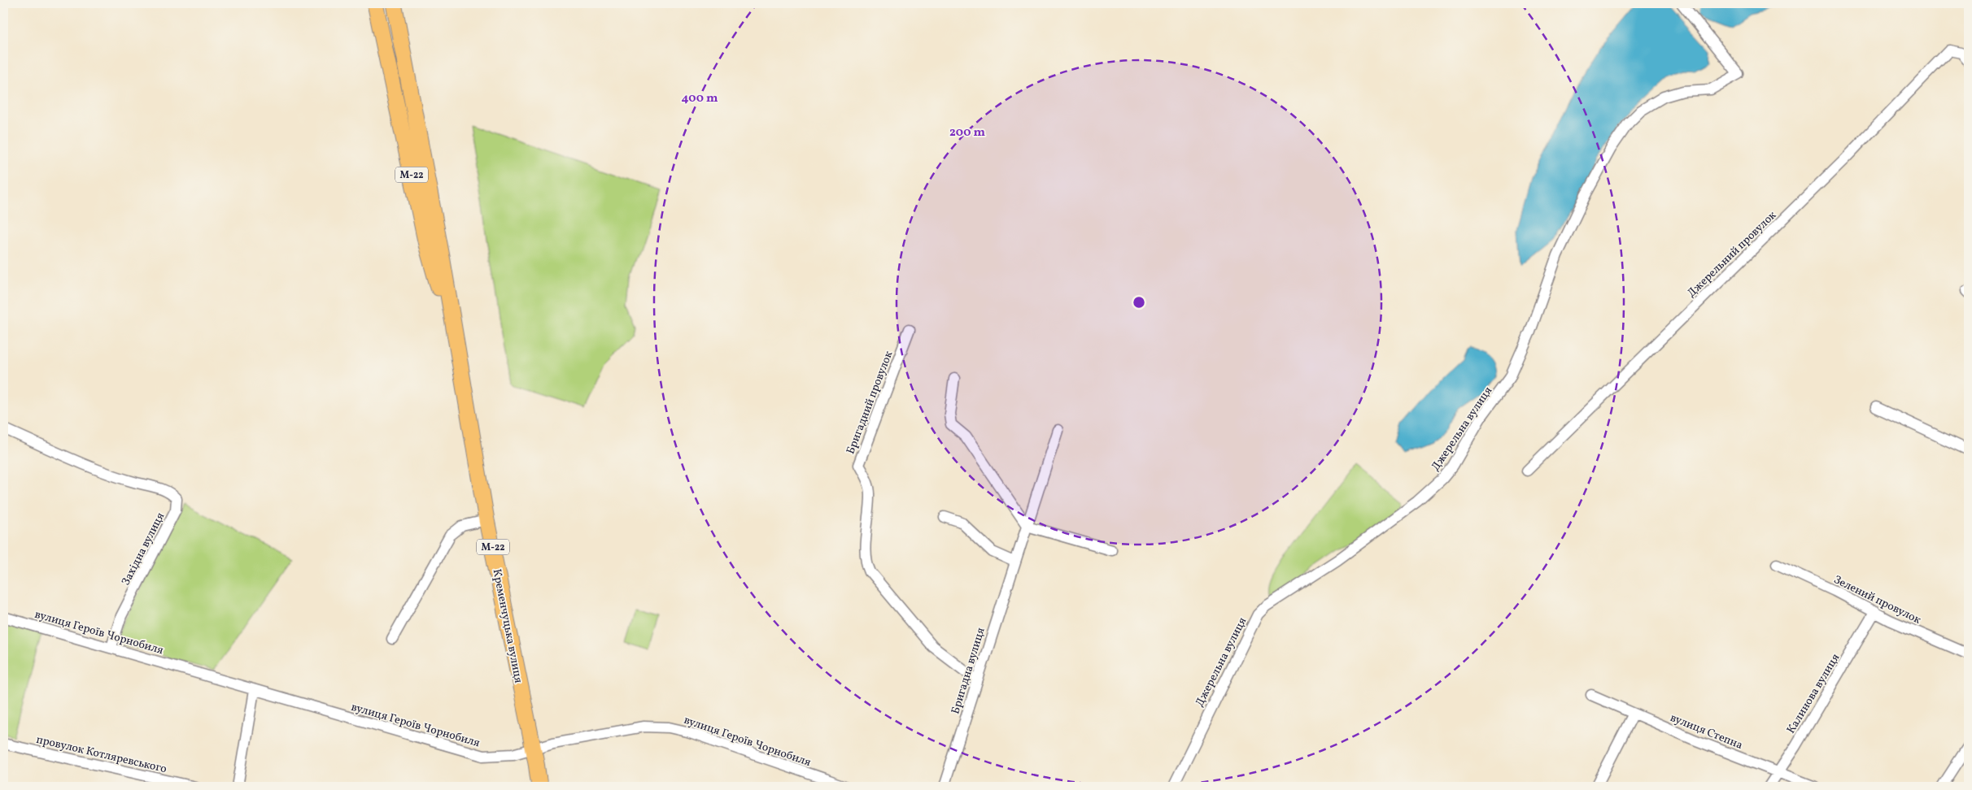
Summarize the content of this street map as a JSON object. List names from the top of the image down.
{
  "streets": {
    "highway": ["М-22", "Кременчуцька вулиця"],
    "street": [
      "Джерельний провулок",
      "Бригадний провулок",
      "Джерельна вулиця",
      "Західна вулиця",
      "Зелений провулок",
      "вулиця Героїв Чорнобиля",
      "Бригадна вулиця",
      "Калинова вулиця",
      "вулиця Степна",
      "провулок Котляревського"
    ]
  },
  "crossings": [
    ["М-22", "Кременчуцька вулиця"],
    ["Бригадний провулок", "Бригадна вулиця"],
    ["Західна вулиця", "вулиця Героїв Чорнобиля"],
    ["Зелений провулок", "Калинова вулиця"],
    ["Кременчуцька вулиця", "вулиця Героїв Чорнобиля"],
    ["Калинова вулиця", "вулиця Степна"]
  ],
  "rings": ["400 m", "200 m"]
}
